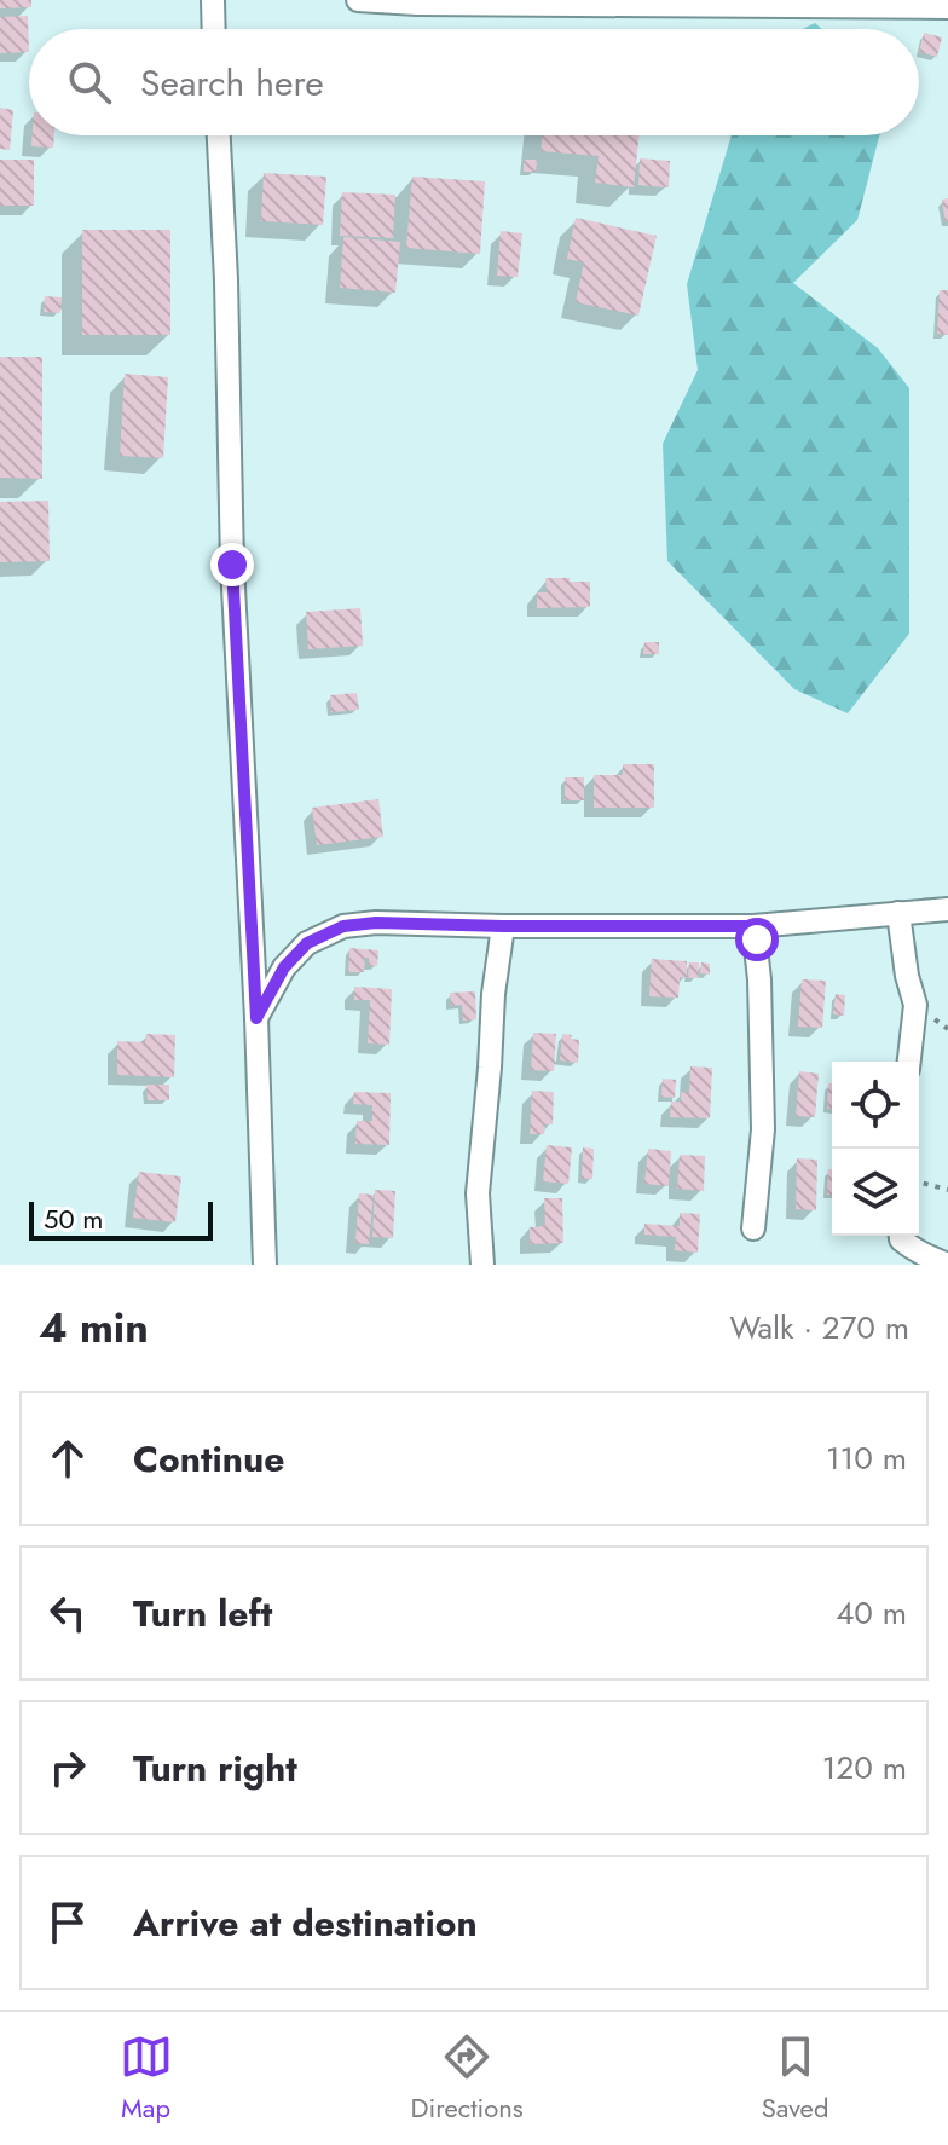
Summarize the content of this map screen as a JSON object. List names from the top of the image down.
{
  "scale_bar": "50 m",
  "page": {
    "search": "Search here",
    "scale": "50 m",
    "heading": ["4 min", "Walk · 270 m"],
    "list": [
      ["Continue", "110 m"],
      ["Turn left", "40 m"],
      ["Turn right", "120 m"],
      "Arrive at destination"
    ],
    "nav": ["Map", "Directions", "Saved"]
  }
}
